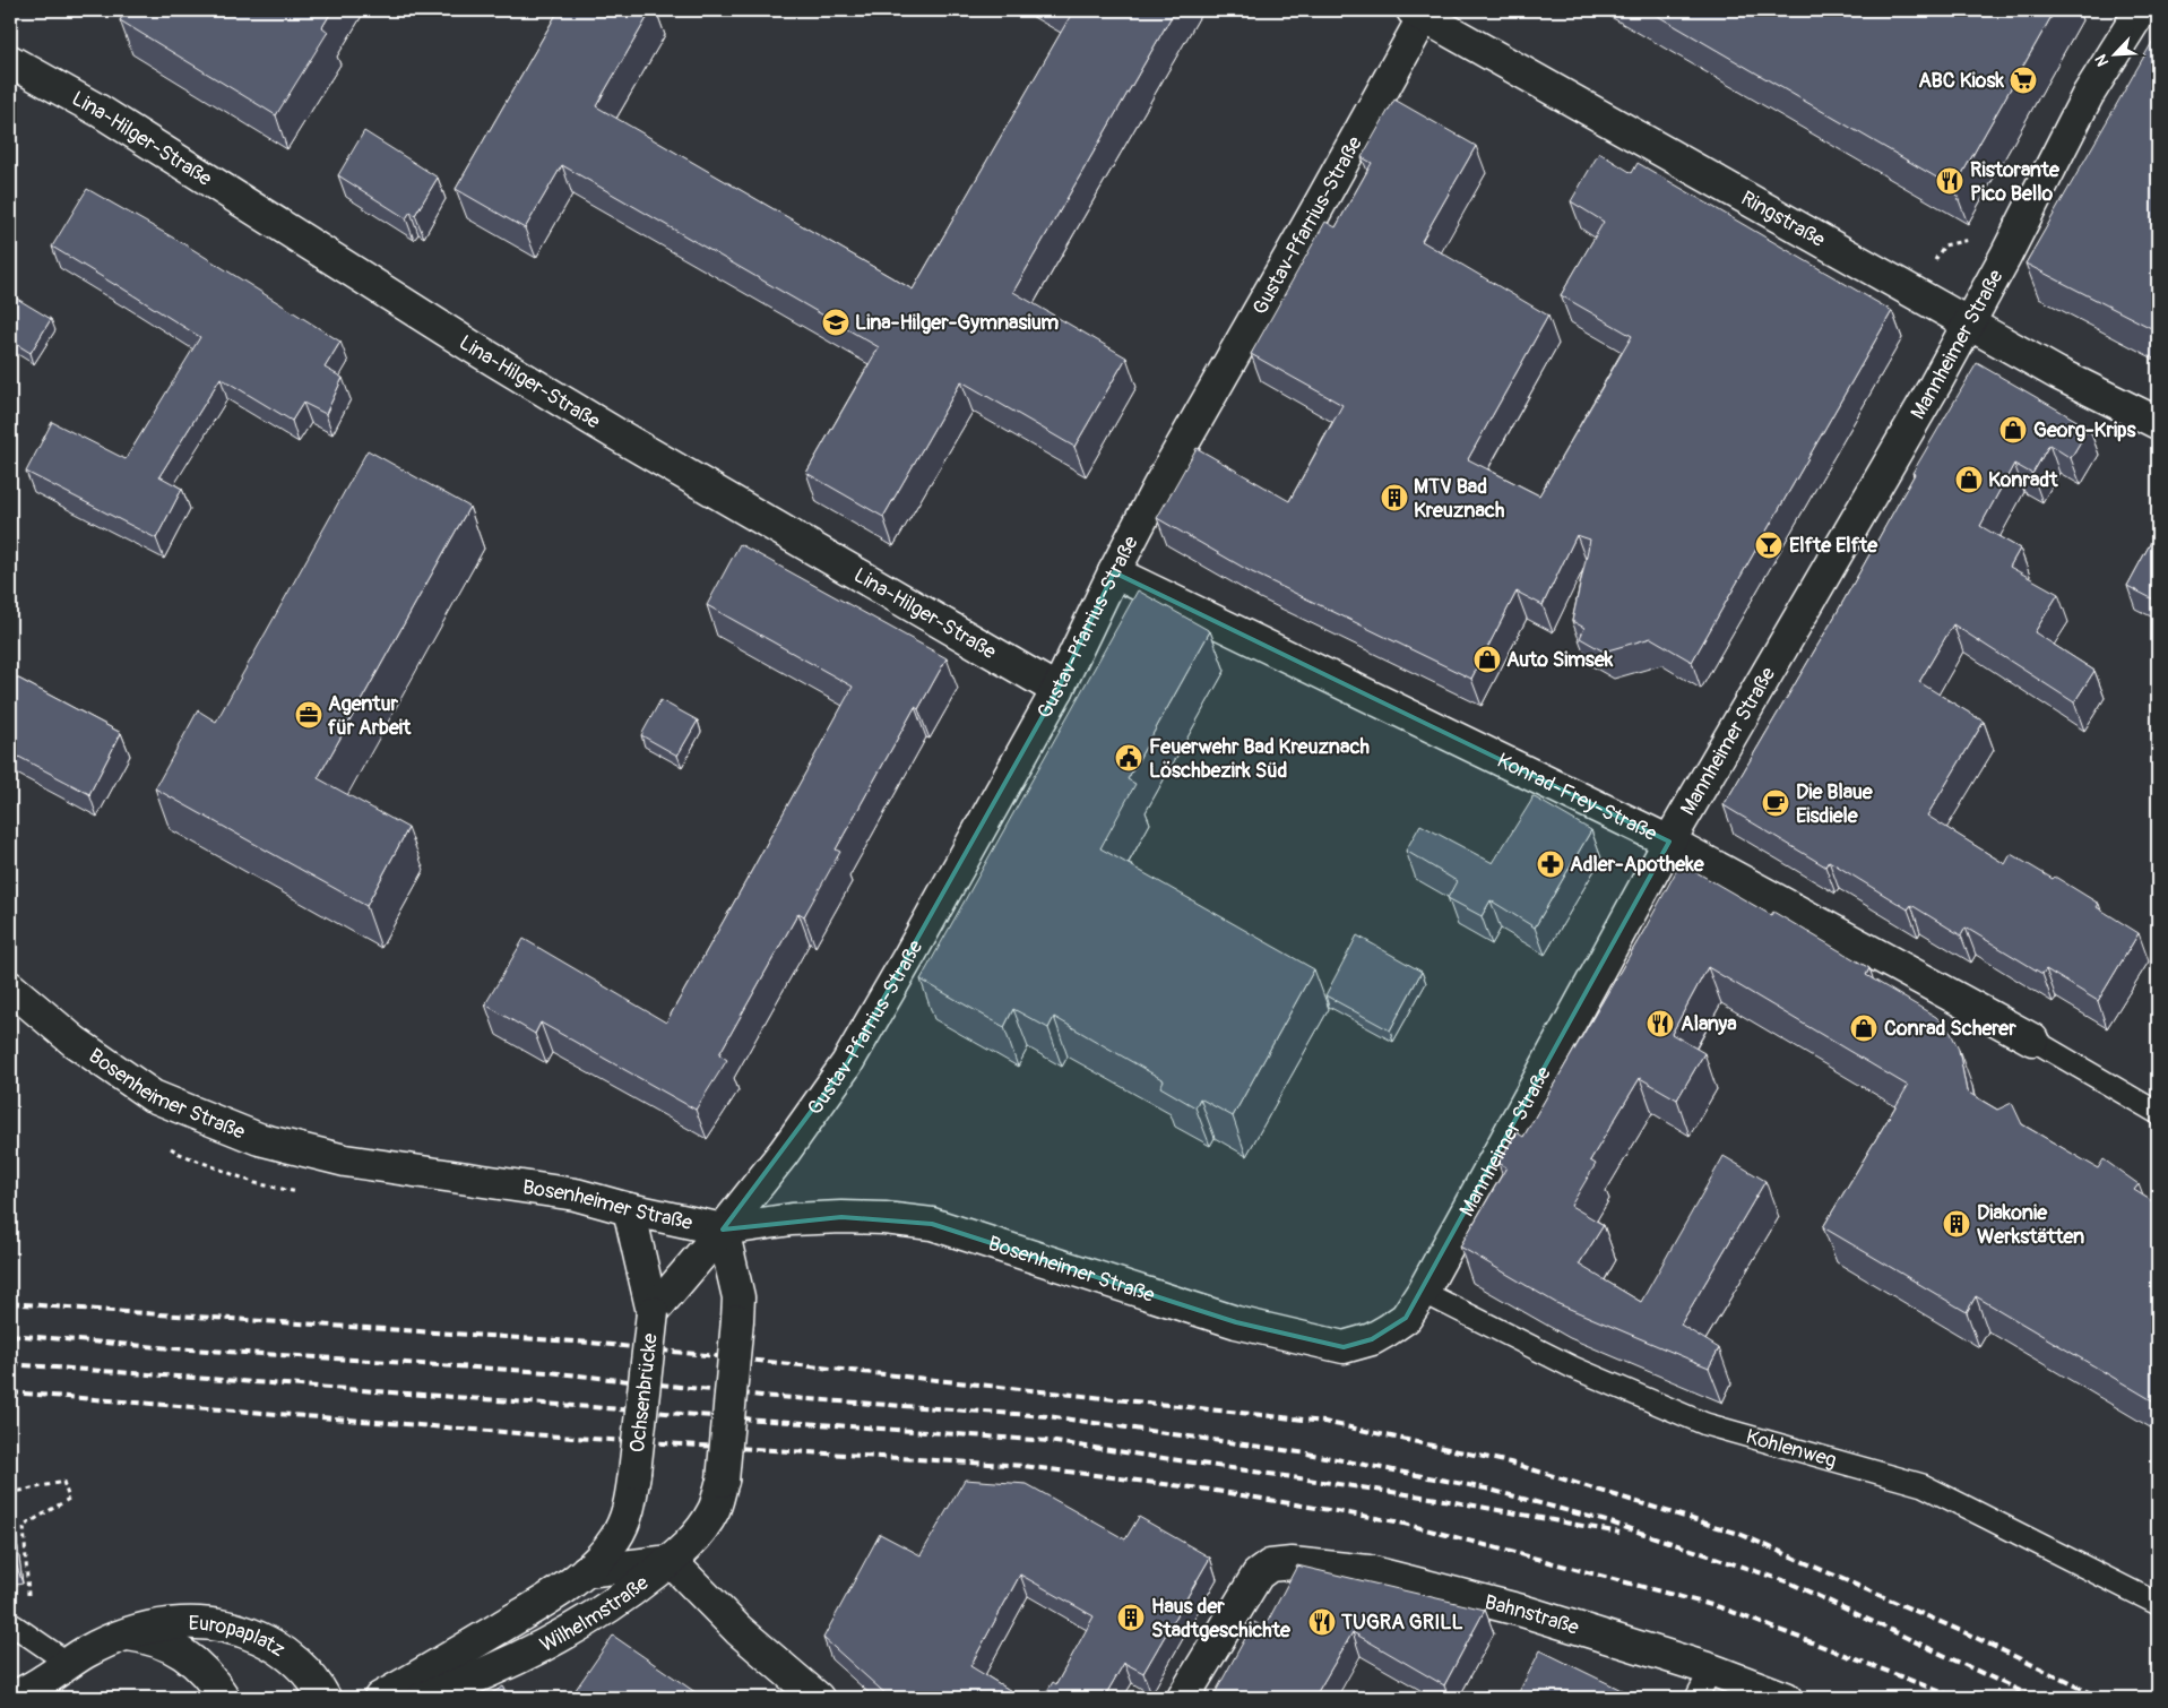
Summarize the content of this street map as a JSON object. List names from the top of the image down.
{
  "streets": {
    "street": [
      "Lina-Hilger-Straße",
      "Ringstraße",
      "Gustav-Pfarrius-Straße",
      "Mannheimer Straße",
      "Konrad-Frey-Straße",
      "Bosenheimer Straße",
      "Ochsenbrücke",
      "Wilhelmstraße",
      "Bahnstraße",
      "Europaplatz"
    ],
    "lane": ["Kohlenweg"]
  },
  "crossings": [
    ["Lina-Hilger-Straße", "Gustav-Pfarrius-Straße"],
    ["Ringstraße", "Gustav-Pfarrius-Straße"],
    ["Ringstraße", "Mannheimer Straße"],
    ["Gustav-Pfarrius-Straße", "Konrad-Frey-Straße"],
    ["Gustav-Pfarrius-Straße", "Bosenheimer Straße"],
    ["Gustav-Pfarrius-Straße", "Wilhelmstraße"],
    ["Mannheimer Straße", "Konrad-Frey-Straße"],
    ["Mannheimer Straße", "Bosenheimer Straße"],
    ["Mannheimer Straße", "Kohlenweg"],
    ["Bosenheimer Straße", "Wilhelmstraße"],
    ["Ochsenbrücke", "Wilhelmstraße"]
  ],
  "places": {
    "supermarket": ["ABC Kiosk"],
    "restaurant": ["Ristorante Pico Bello", "Alanya", "TUGRA GRILL"],
    "school or university": ["Lina-Hilger-Gymnasium"],
    "shop": [
      "Georg-Krips",
      "Konradt",
      "Auto Simsek",
      "Conrad Scherer"
    ],
    "building": ["MTV Bad Kreuznach", "Diakonie Werkstätten", "Haus der Stadtgeschichte"],
    "bar": ["Elfte Elfte"],
    "office": ["Agentur für Arbeit"],
    "public building": ["Feuerwehr Bad Kreuznach Löschbezirk Süd"],
    "cafe": ["Die Blaue Eisdiele"],
    "pharmacy": ["Adler-Apotheke"]
  },
  "north": "bottom left"
}
